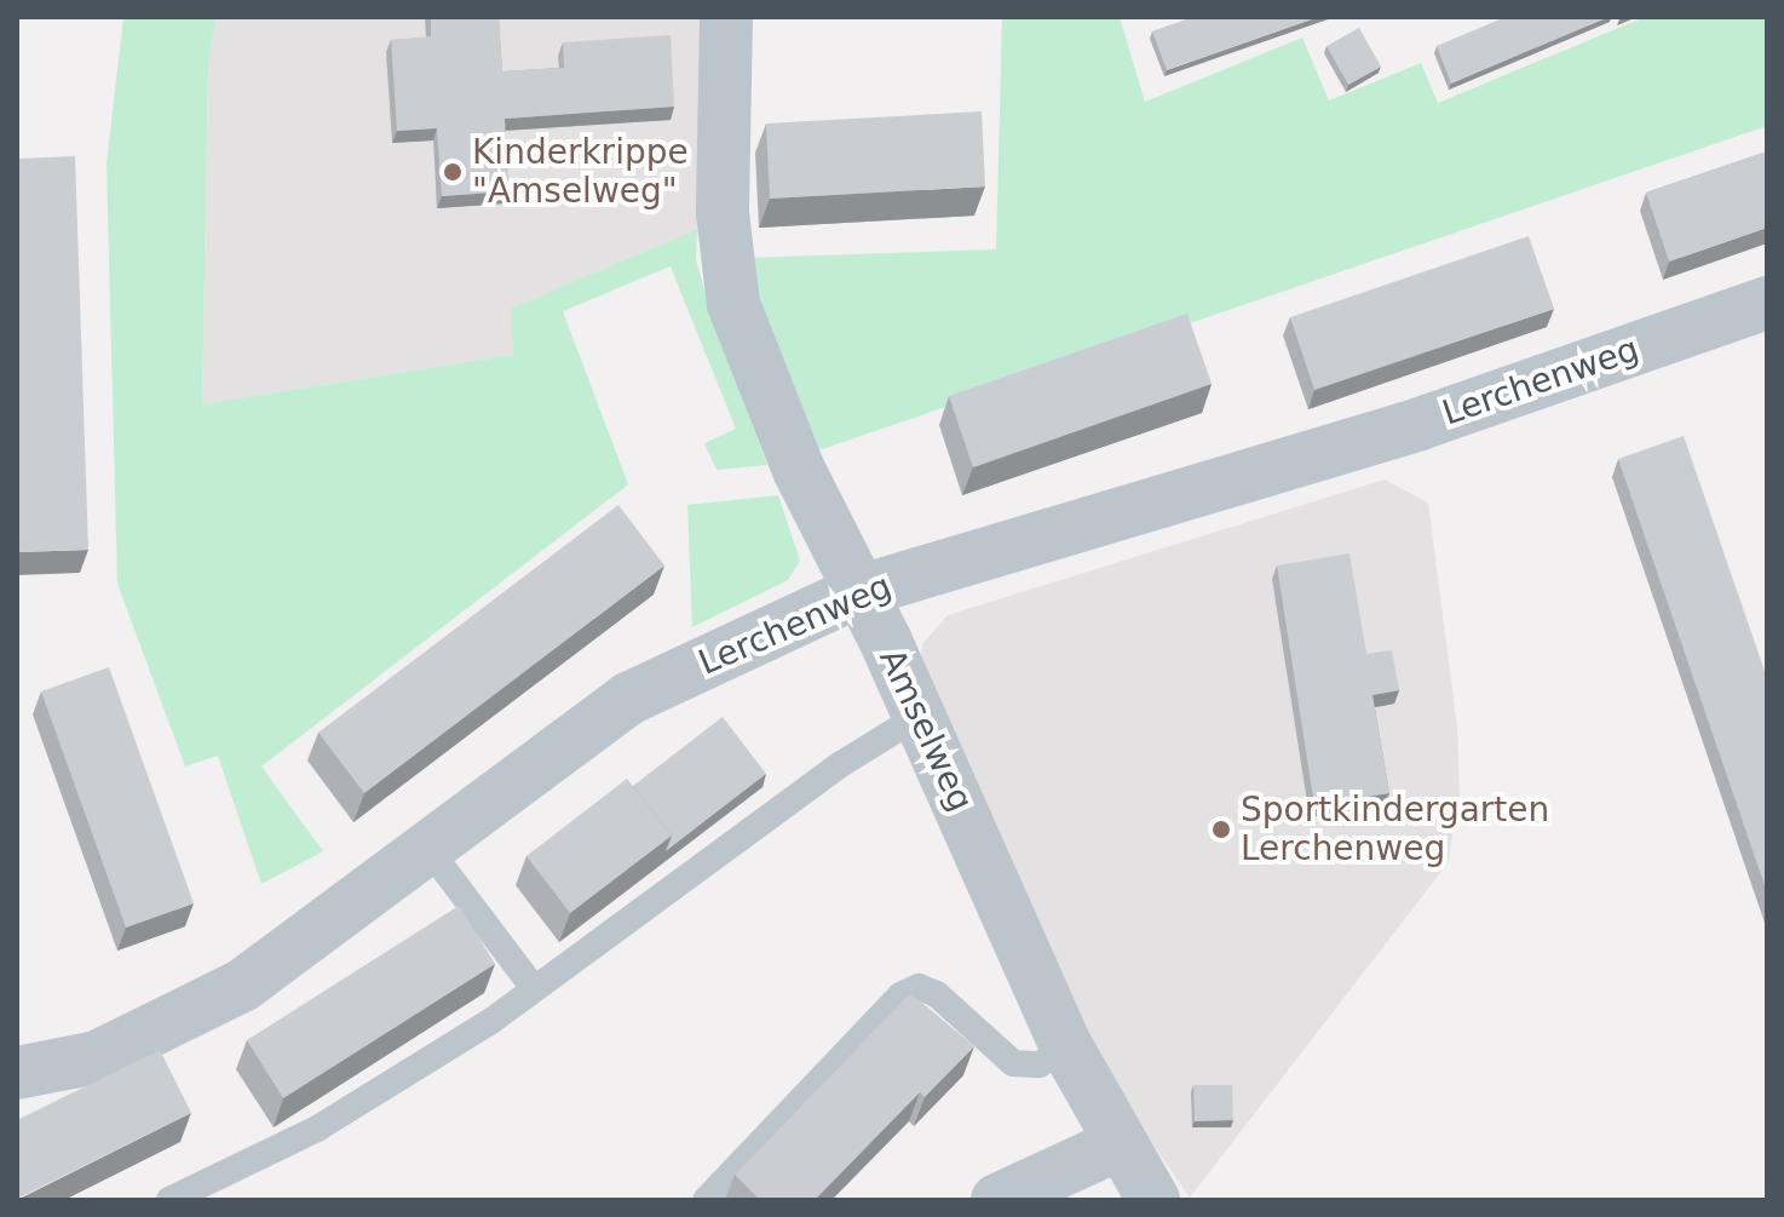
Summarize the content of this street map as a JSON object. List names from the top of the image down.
{
  "streets": {
    "street": ["Lerchenweg", "Amselweg"]
  },
  "crossings": [
    ["Lerchenweg", "Amselweg"]
  ],
  "places": ["Kinderkrippe \"Amselweg\"", "Sportkindergarten Lerchenweg"]
}
